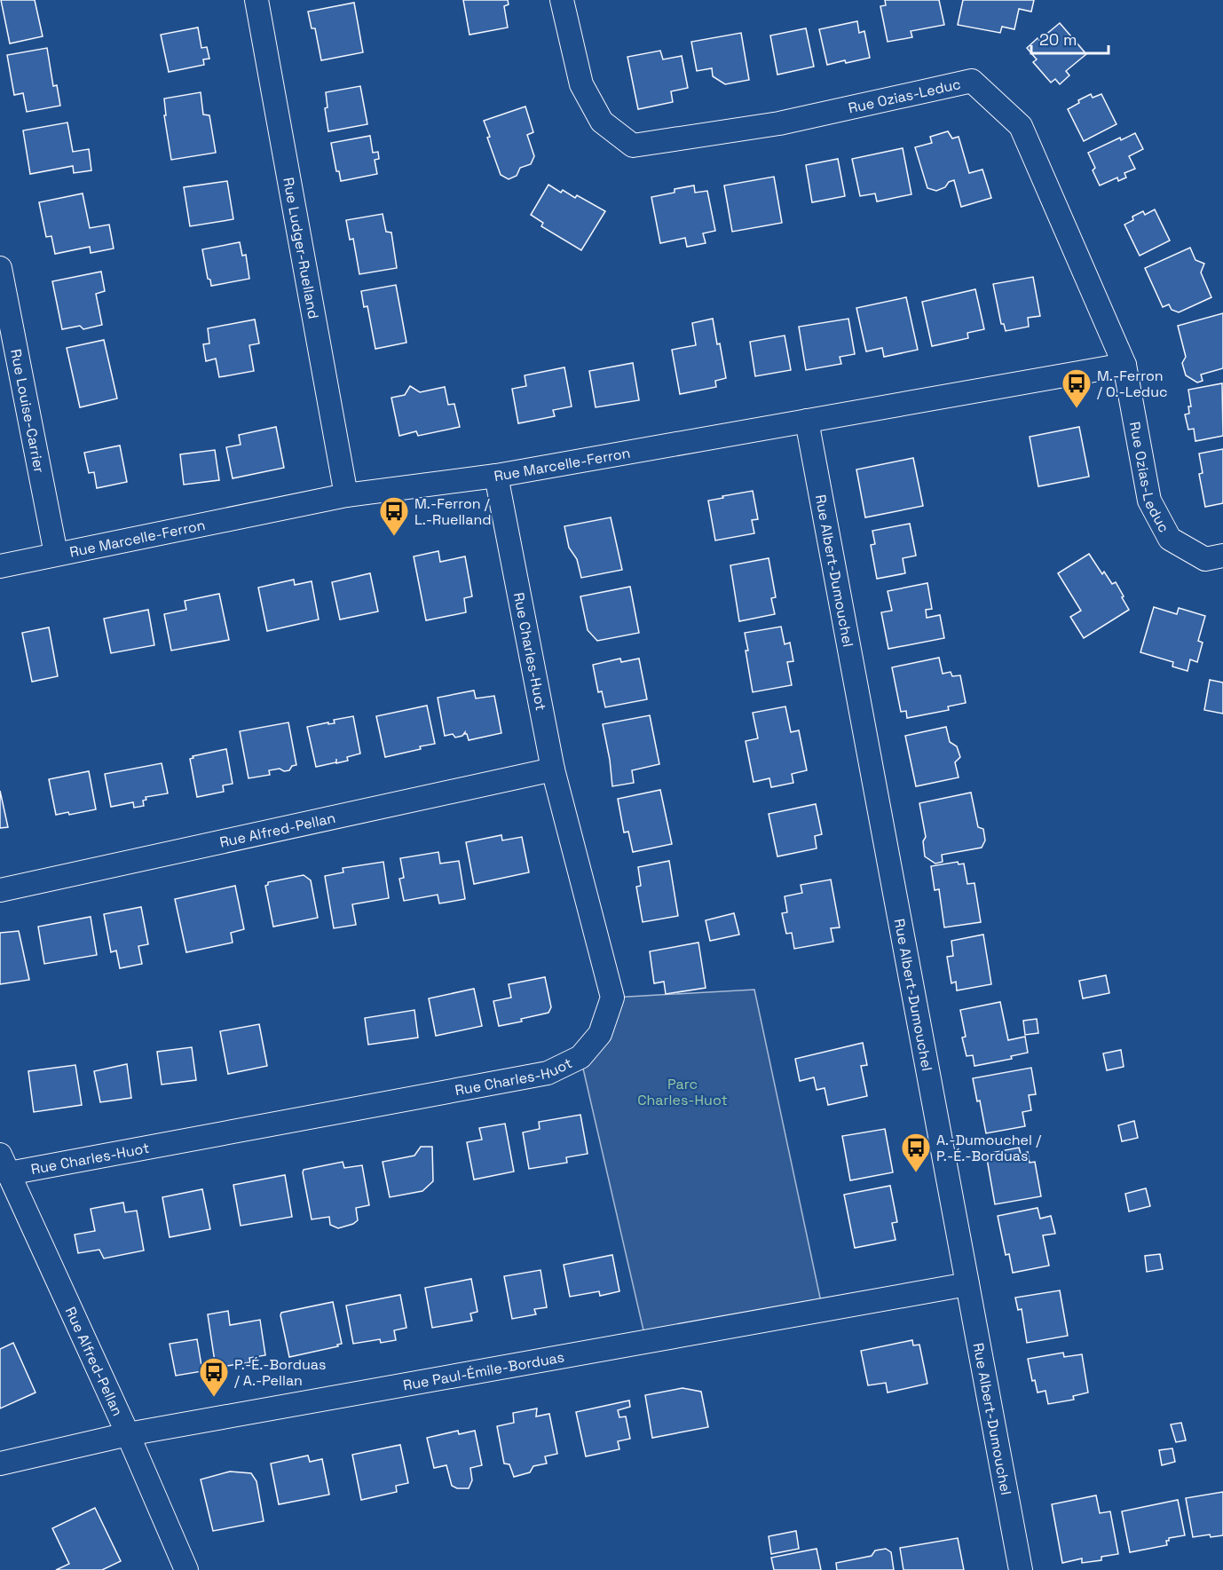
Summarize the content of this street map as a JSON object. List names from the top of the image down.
{
  "streets": {
    "street": [
      "Rue Ozias-Leduc",
      "Rue Ludger-Ruelland",
      "Rue Louise-Carrier",
      "Rue Marcelle-Ferron",
      "Rue Albert-Dumouchel",
      "Rue Charles-Huot",
      "Rue Alfred-Pellan",
      "Rue Paul-Émile-Borduas"
    ]
  },
  "crossings": [
    ["Rue Ozias-Leduc", "Rue Marcelle-Ferron"],
    ["Rue Ludger-Ruelland", "Rue Marcelle-Ferron"],
    ["Rue Louise-Carrier", "Rue Marcelle-Ferron"],
    ["Rue Marcelle-Ferron", "Rue Albert-Dumouchel"],
    ["Rue Marcelle-Ferron", "Rue Charles-Huot"],
    ["Rue Albert-Dumouchel", "Rue Paul-Émile-Borduas"],
    ["Rue Charles-Huot", "Rue Alfred-Pellan"],
    ["Rue Alfred-Pellan", "Rue Paul-Émile-Borduas"]
  ],
  "parks": ["Parc Charles-Huot"],
  "places": {
    "bus stop": [
      "M.-Ferron / O.-Leduc",
      "M.-Ferron / L.-Ruelland",
      "A.-Dumouchel / P.-É.-Borduas",
      "P.-É.-Borduas / A.-Pellan"
    ]
  },
  "scale_bar": "20 m"
}
